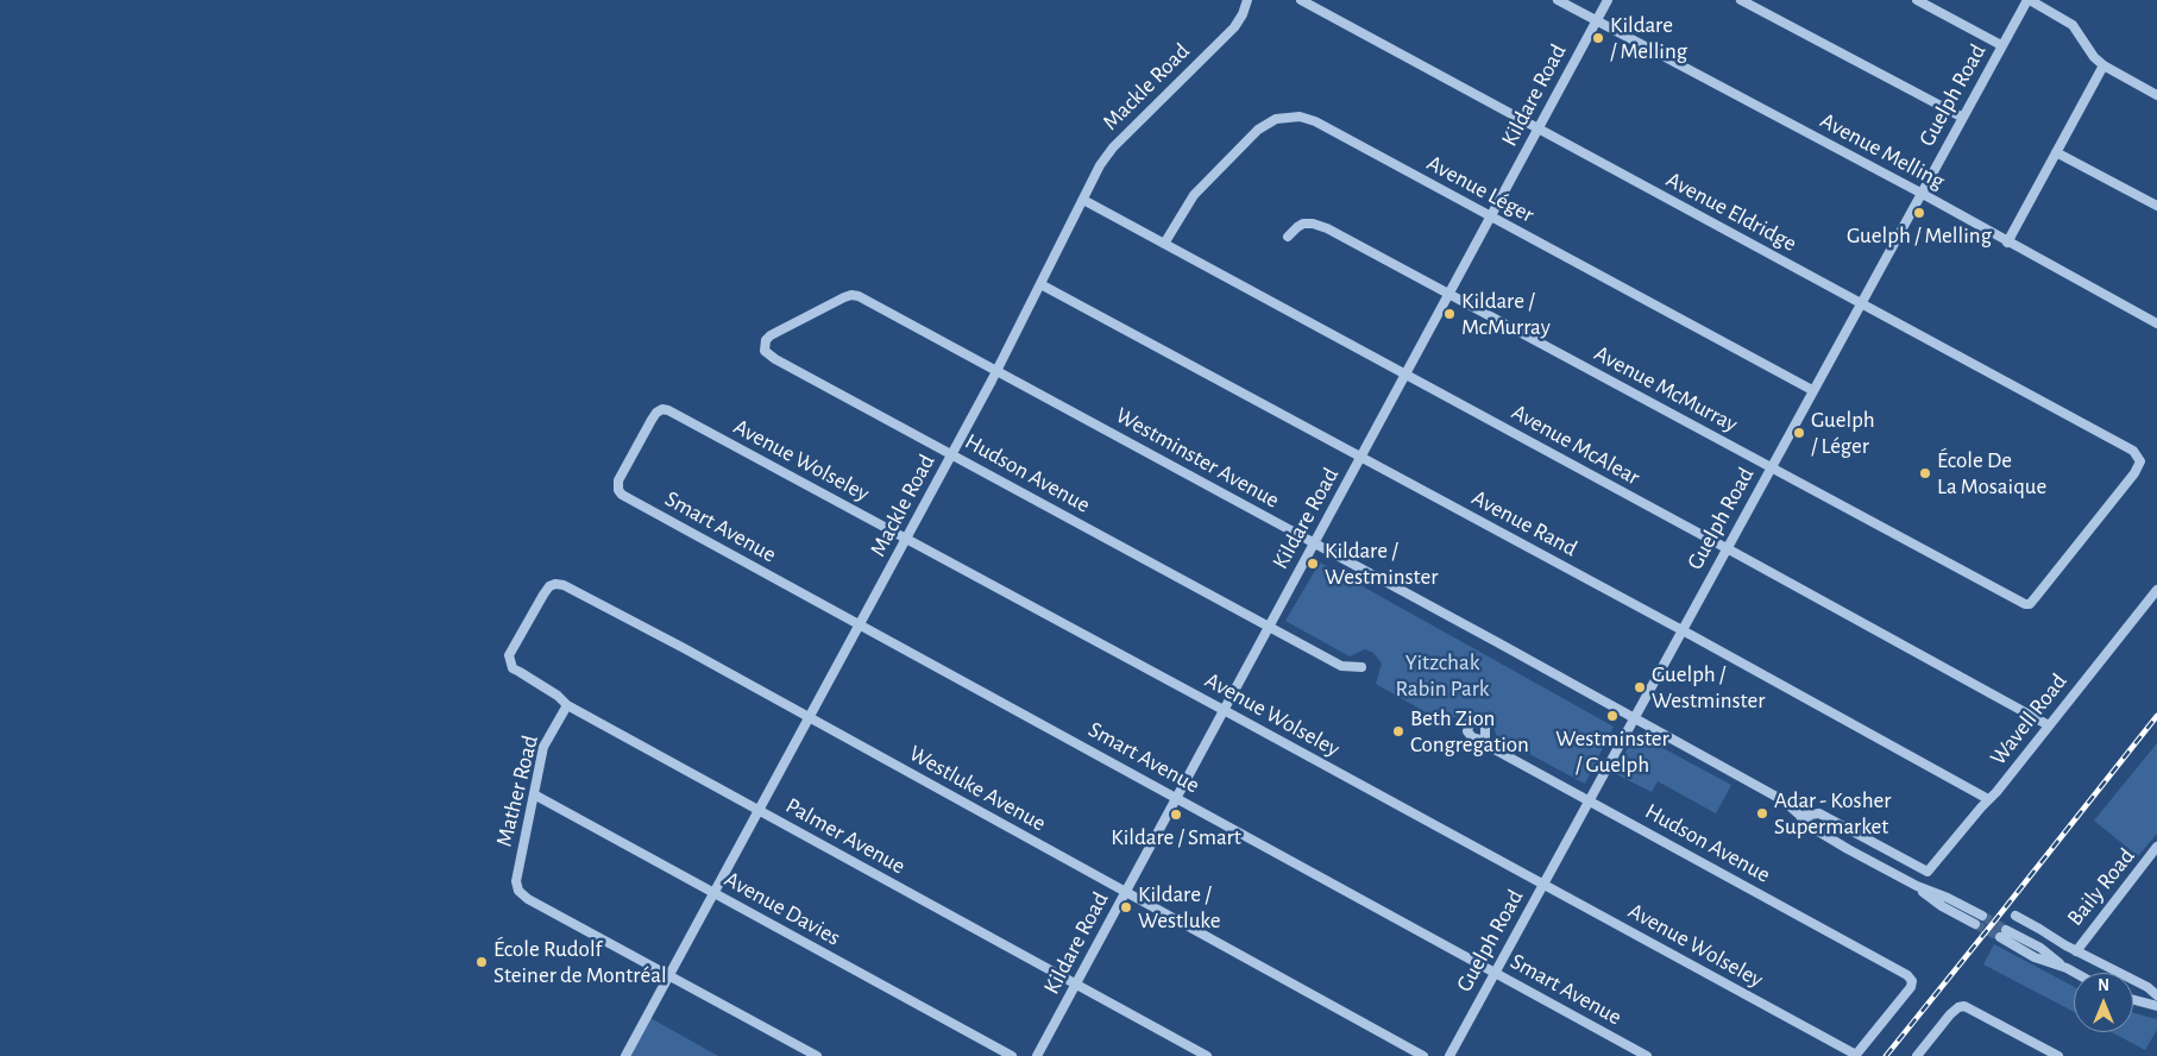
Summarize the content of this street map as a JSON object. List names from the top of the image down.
{
  "streets": {
    "street": [
      "Mackle Road",
      "Kildare Road",
      "Guelph Road",
      "Avenue Melling",
      "Avenue Léger",
      "Avenue Eldridge",
      "Avenue McMurray",
      "Avenue McAlear",
      "Westminster Avenue",
      "Avenue Wolseley",
      "Hudson Avenue",
      "Avenue Rand",
      "Smart Avenue",
      "Wavell Road",
      "Westluke Avenue",
      "Mather Road",
      "Palmer Avenue",
      "Baily Road",
      "Avenue Davies"
    ]
  },
  "crossings": [
    ["Mackle Road", "Avenue McAlear"],
    ["Mackle Road", "Westminster Avenue"],
    ["Mackle Road", "Avenue Wolseley"],
    ["Mackle Road", "Hudson Avenue"],
    ["Mackle Road", "Avenue Rand"],
    ["Mackle Road", "Smart Avenue"],
    ["Mackle Road", "Westluke Avenue"],
    ["Mackle Road", "Mather Road"],
    ["Mackle Road", "Palmer Avenue"],
    ["Mackle Road", "Avenue Davies"],
    ["Kildare Road", "Avenue Melling"],
    ["Kildare Road", "Avenue Léger"],
    ["Kildare Road", "Avenue Eldridge"],
    ["Kildare Road", "Avenue McMurray"],
    ["Kildare Road", "Avenue McAlear"],
    ["Kildare Road", "Westminster Avenue"],
    ["Kildare Road", "Avenue Wolseley"],
    ["Kildare Road", "Hudson Avenue"],
    ["Kildare Road", "Avenue Rand"],
    ["Kildare Road", "Smart Avenue"],
    ["Kildare Road", "Westluke Avenue"],
    ["Kildare Road", "Palmer Avenue"],
    ["Guelph Road", "Avenue Melling"],
    ["Guelph Road", "Avenue Léger"],
    ["Guelph Road", "Avenue Eldridge"],
    ["Guelph Road", "Avenue McMurray"],
    ["Guelph Road", "Avenue McAlear"],
    ["Guelph Road", "Westminster Avenue"],
    ["Guelph Road", "Avenue Wolseley"],
    ["Guelph Road", "Hudson Avenue"],
    ["Guelph Road", "Avenue Rand"],
    ["Guelph Road", "Smart Avenue"],
    ["Avenue Léger", "Avenue McAlear"],
    ["Avenue Eldridge", "Avenue McMurray"],
    ["Avenue McAlear", "Wavell Road"],
    ["Westminster Avenue", "Hudson Avenue"],
    ["Westminster Avenue", "Wavell Road"],
    ["Avenue Wolseley", "Hudson Avenue"],
    ["Avenue Wolseley", "Smart Avenue"],
    ["Avenue Rand", "Wavell Road"],
    ["Westluke Avenue", "Palmer Avenue"],
    ["Mather Road", "Palmer Avenue"],
    ["Mather Road", "Avenue Davies"]
  ],
  "parks": ["Yitzchak Rabin Park"],
  "places": [
    "Kildare / Melling",
    "Guelph / Melling",
    "Kildare / McMurray",
    "Guelph / Léger",
    "École De La Mosaique",
    "Kildare / Westminster",
    "Guelph / Westminster",
    "Westminster / Guelph",
    "Beth Zion Congregation",
    "Adar - Kosher Supermarket",
    "Kildare / Smart",
    "Kildare / Westluke",
    "École Rudolf Steiner de Montréal"
  ],
  "north": "top"
}
